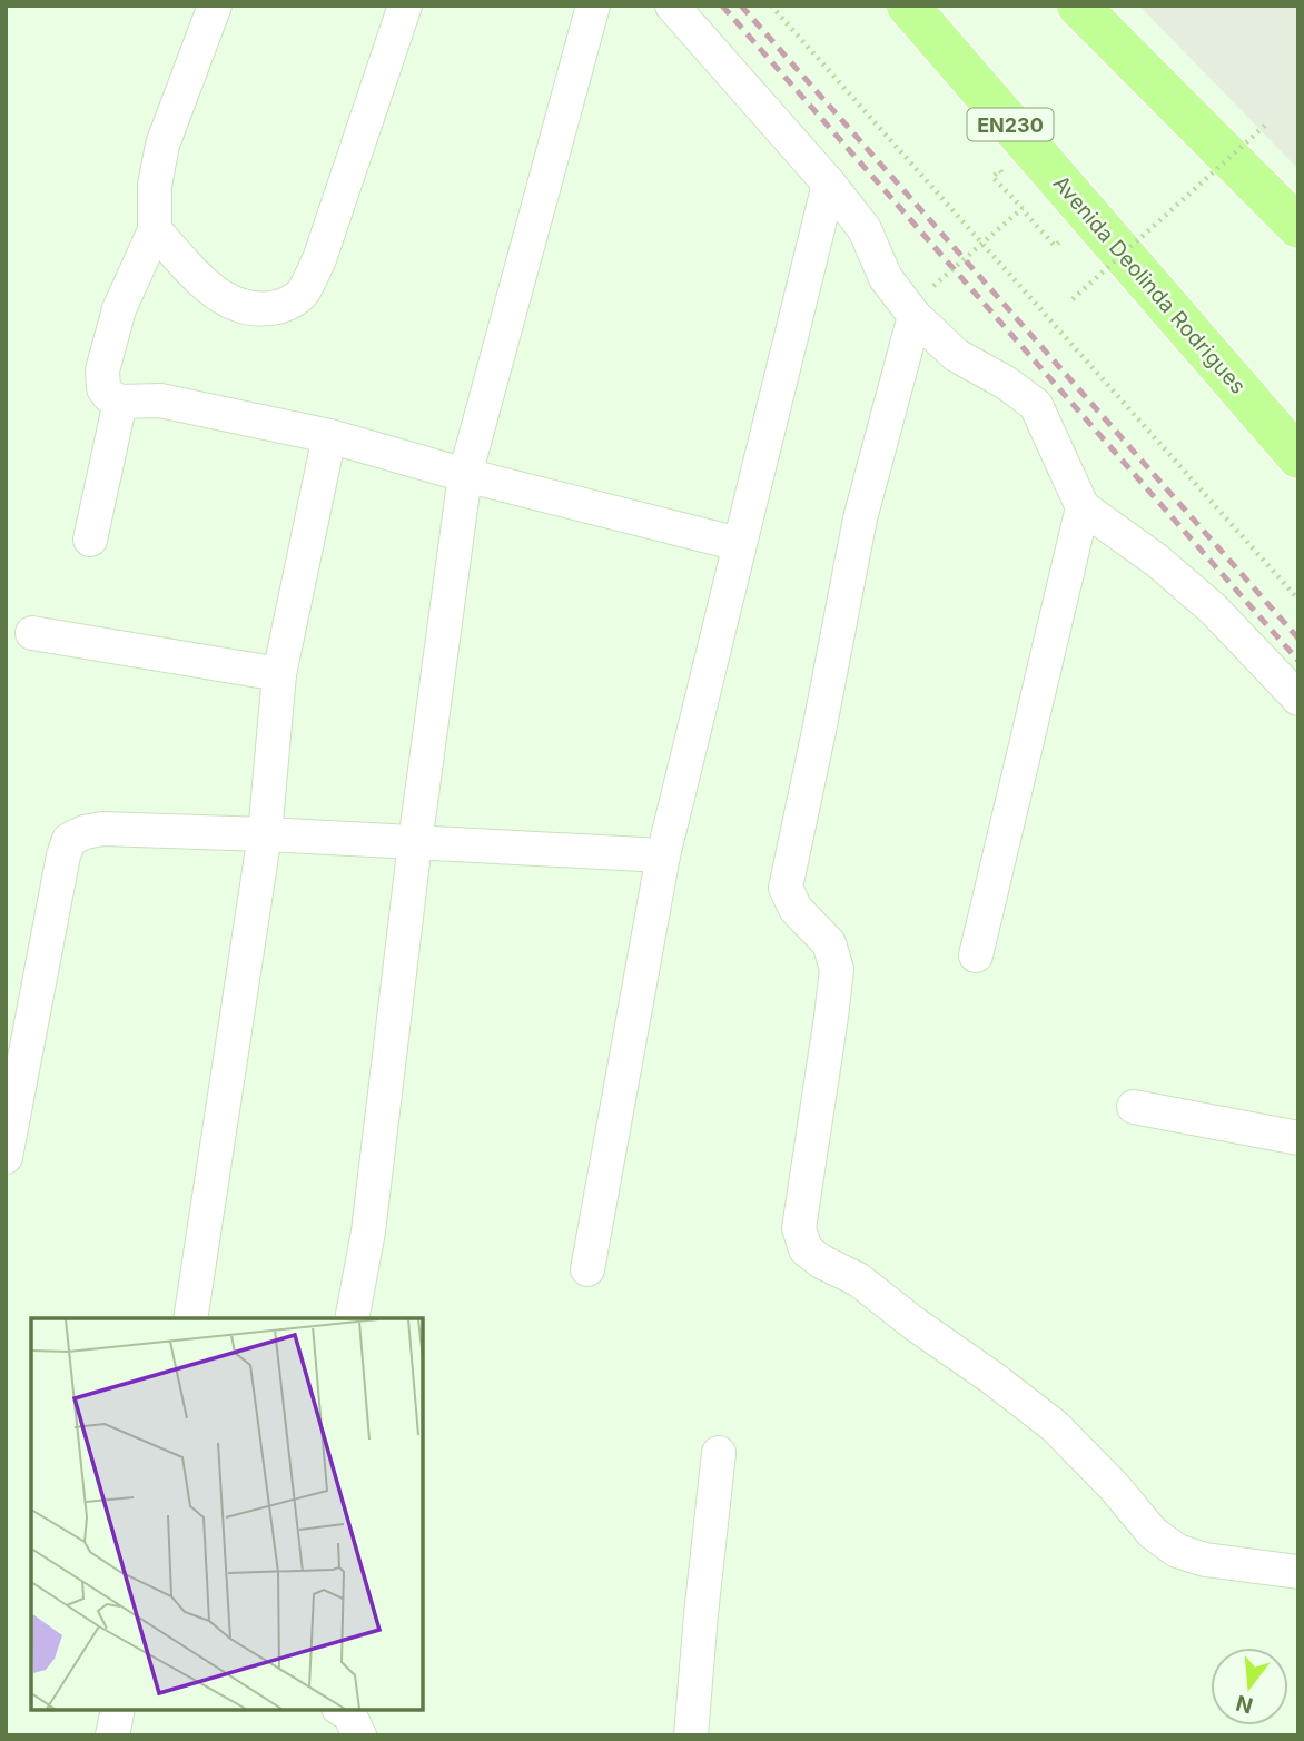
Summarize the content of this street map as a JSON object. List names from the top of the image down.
{
  "streets": {
    "highway": ["EN230", "Avenida Deolinda Rodrigues"]
  },
  "north": "bottom"
}
